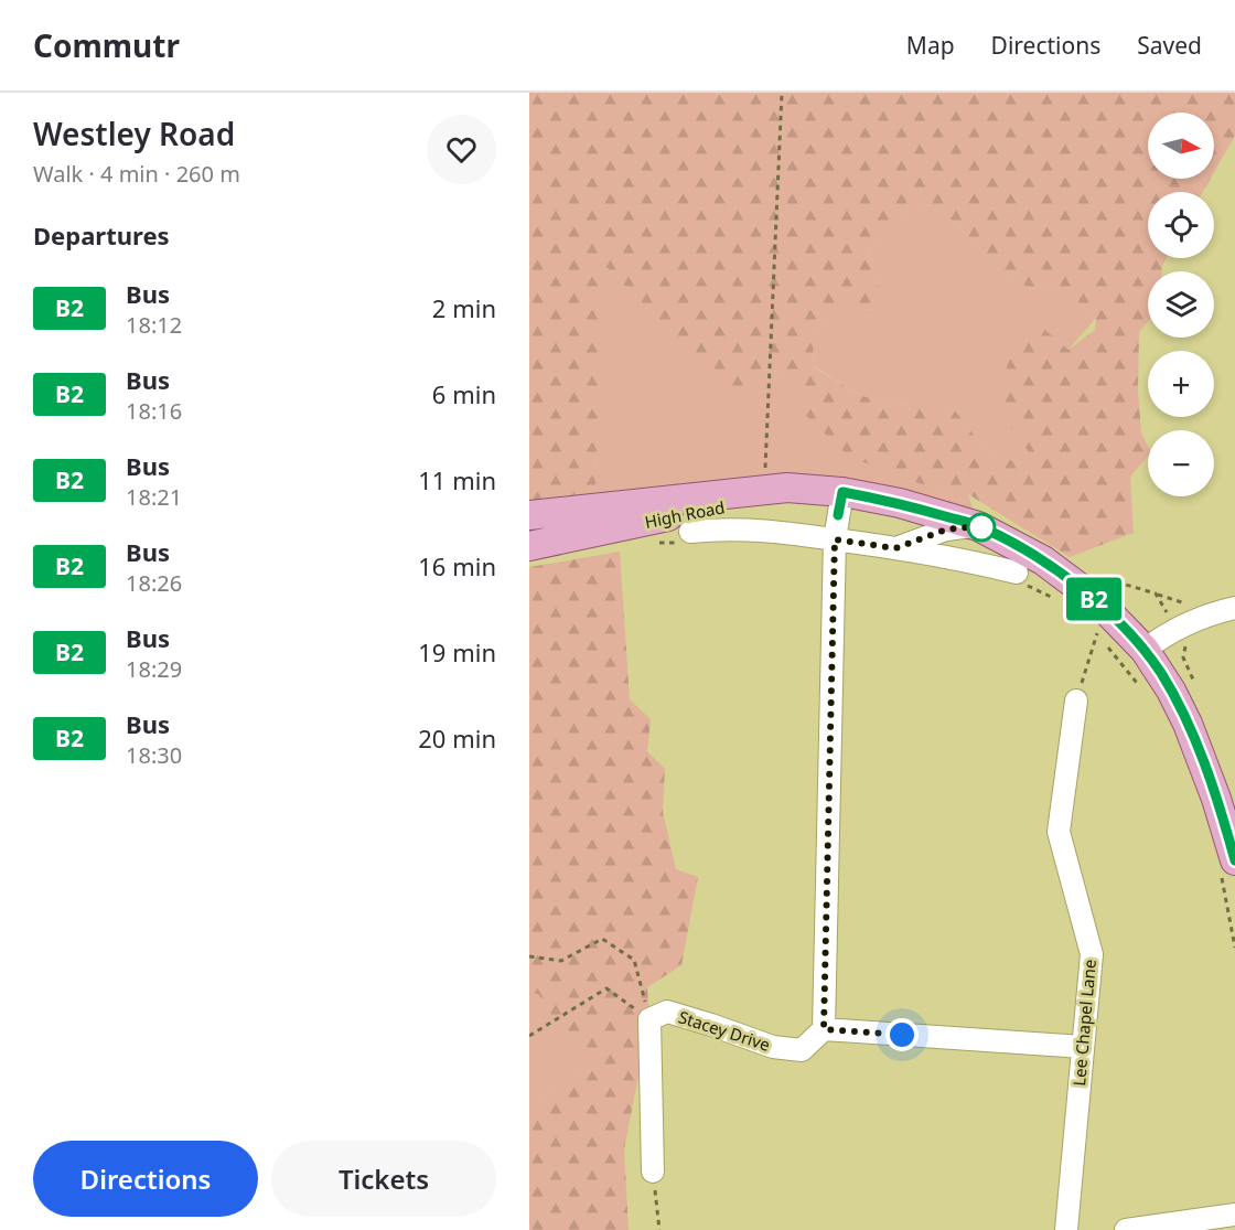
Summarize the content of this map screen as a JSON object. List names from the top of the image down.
{
  "streets": {
    "main road": ["High Road"],
    "street": ["Lee Chapel Lane", "Stacey Drive"]
  },
  "lines": ["bus line B2"],
  "north": "right",
  "page": {
    "header": "Commutr",
    "nav": ["Map", "Directions", "Saved"],
    "heading": [
      ["Westley Road", "Walk · 4 min · 260 m"],
      "Departures"
    ],
    "on_map": "B2",
    "map_buttons": ["+", "−"],
    "list": [
      {
        "mark": "B2",
        "name": "Bus",
        "note": "18:12",
        "value": "2 min"
      },
      {
        "mark": "B2",
        "name": "Bus",
        "note": "18:16",
        "value": "6 min"
      },
      {
        "mark": "B2",
        "name": "Bus",
        "note": "18:21",
        "value": "11 min"
      },
      {
        "mark": "B2",
        "name": "Bus",
        "note": "18:26",
        "value": "16 min"
      },
      {
        "mark": "B2",
        "name": "Bus",
        "note": "18:29",
        "value": "19 min"
      },
      {
        "mark": "B2",
        "name": "Bus",
        "note": "18:30",
        "value": "20 min"
      }
    ],
    "buttons": ["Directions", "Tickets"]
  }
}
